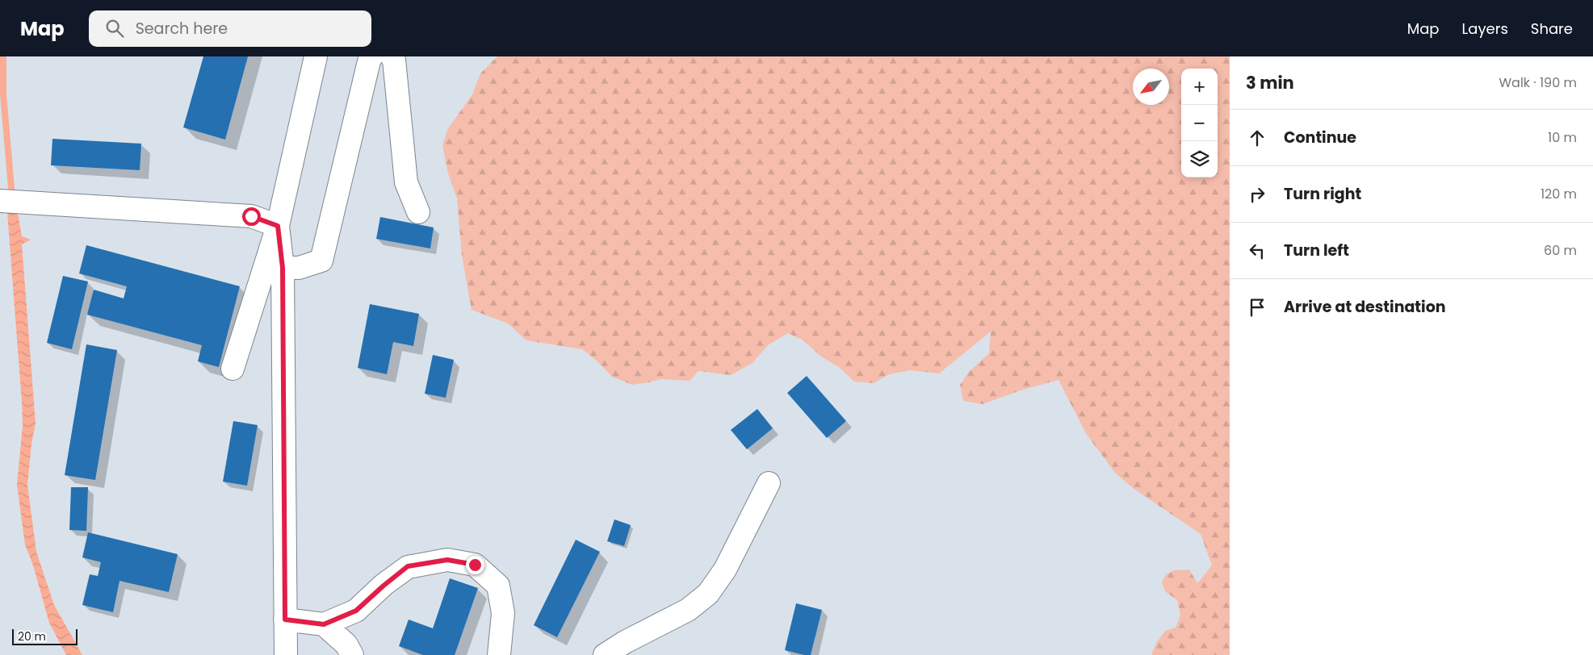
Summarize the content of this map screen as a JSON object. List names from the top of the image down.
{
  "scale_bar": "20 m",
  "north": "bottom left",
  "page": {
    "header": "Map",
    "search": "Search here",
    "nav": ["Map", "Layers", "Share"],
    "heading": ["3 min", "Walk · 190 m"],
    "map_buttons": ["+", "−"],
    "list": [
      ["Continue", "10 m"],
      ["Turn right", "120 m"],
      ["Turn left", "60 m"],
      "Arrive at destination"
    ],
    "scale": "20 m"
  }
}
